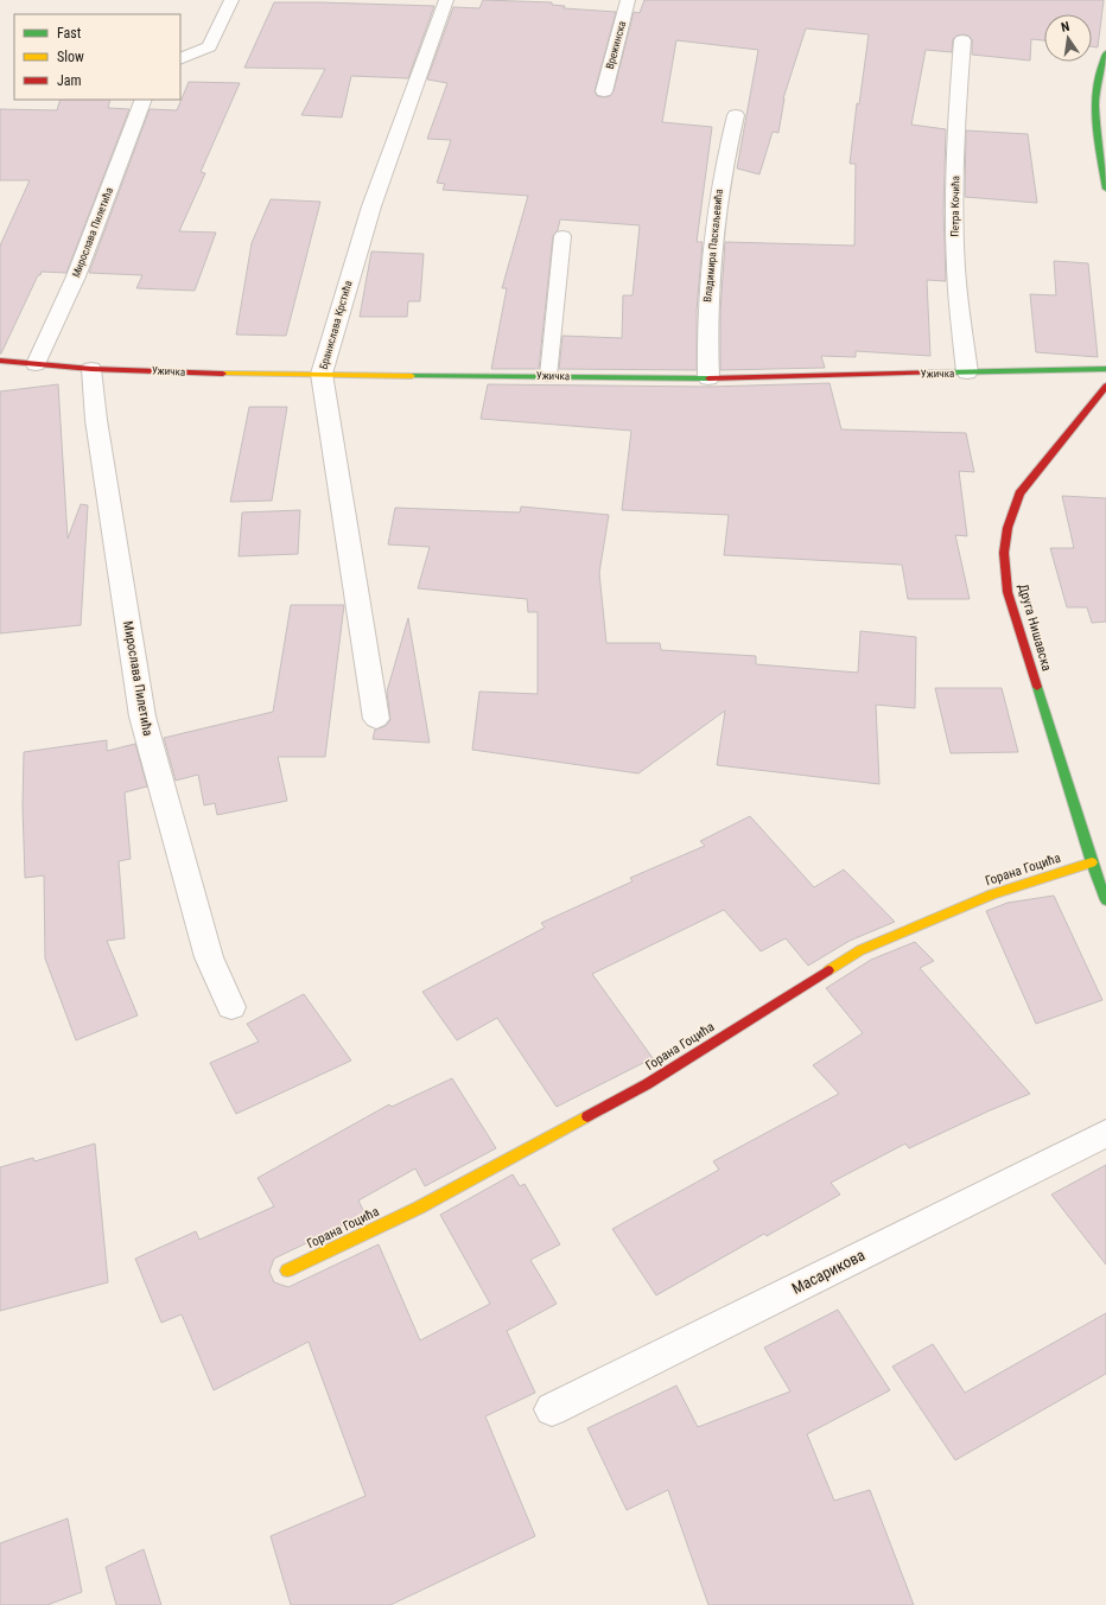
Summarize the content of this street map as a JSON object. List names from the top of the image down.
{
  "streets": {
    "street": [
      "Врежинска",
      "Петра Кочића",
      "Мирослава Пилетића",
      "Владимира Паскаљевића",
      "Бранислава Крстића",
      "Ужичка",
      "Друга Нишавска",
      "Горана Гоцића",
      "Масарикова"
    ]
  },
  "crossings": [
    ["Петра Кочића", "Ужичка"],
    ["Мирослава Пилетића", "Ужичка"],
    ["Владимира Паскаљевића", "Ужичка"],
    ["Бранислава Крстића", "Ужичка"],
    ["Друга Нишавска", "Горана Гоцића"]
  ],
  "legend": ["Fast", "Slow", "Jam"],
  "north": "top"
}
